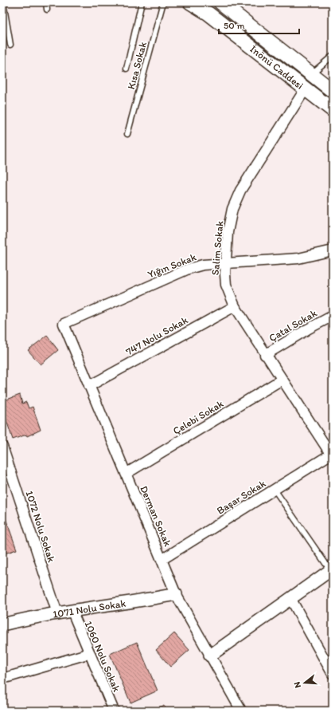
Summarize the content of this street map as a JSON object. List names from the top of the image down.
{
  "streets": {
    "main road": ["İnönü Caddesi"],
    "street": [
      "Salim Sokak",
      "Yığın Sokak",
      "Çatal Sokak",
      "747 Nolu Sokak",
      "Çelebi Sokak",
      "Başar Sokak",
      "Derman Sokak",
      "1072 Nolu Sokak",
      "1071 Nolu Sokak",
      "1060 Nolu Sokak"
    ],
    "lane": ["Kısa Sokak"]
  },
  "crossings": [
    ["İnönü Caddesi", "Salim Sokak"],
    ["Salim Sokak", "Yığın Sokak"],
    ["Salim Sokak", "Çatal Sokak"],
    ["Salim Sokak", "747 Nolu Sokak"],
    ["Salim Sokak", "Çelebi Sokak"],
    ["Salim Sokak", "Başar Sokak"],
    ["Yığın Sokak", "Derman Sokak"],
    ["747 Nolu Sokak", "Derman Sokak"],
    ["Çelebi Sokak", "Derman Sokak"],
    ["Başar Sokak", "Derman Sokak"],
    ["Derman Sokak", "1071 Nolu Sokak"],
    ["1072 Nolu Sokak", "1071 Nolu Sokak"],
    ["1071 Nolu Sokak", "1060 Nolu Sokak"]
  ],
  "scale_bar": "50 m",
  "north": "left"
}
